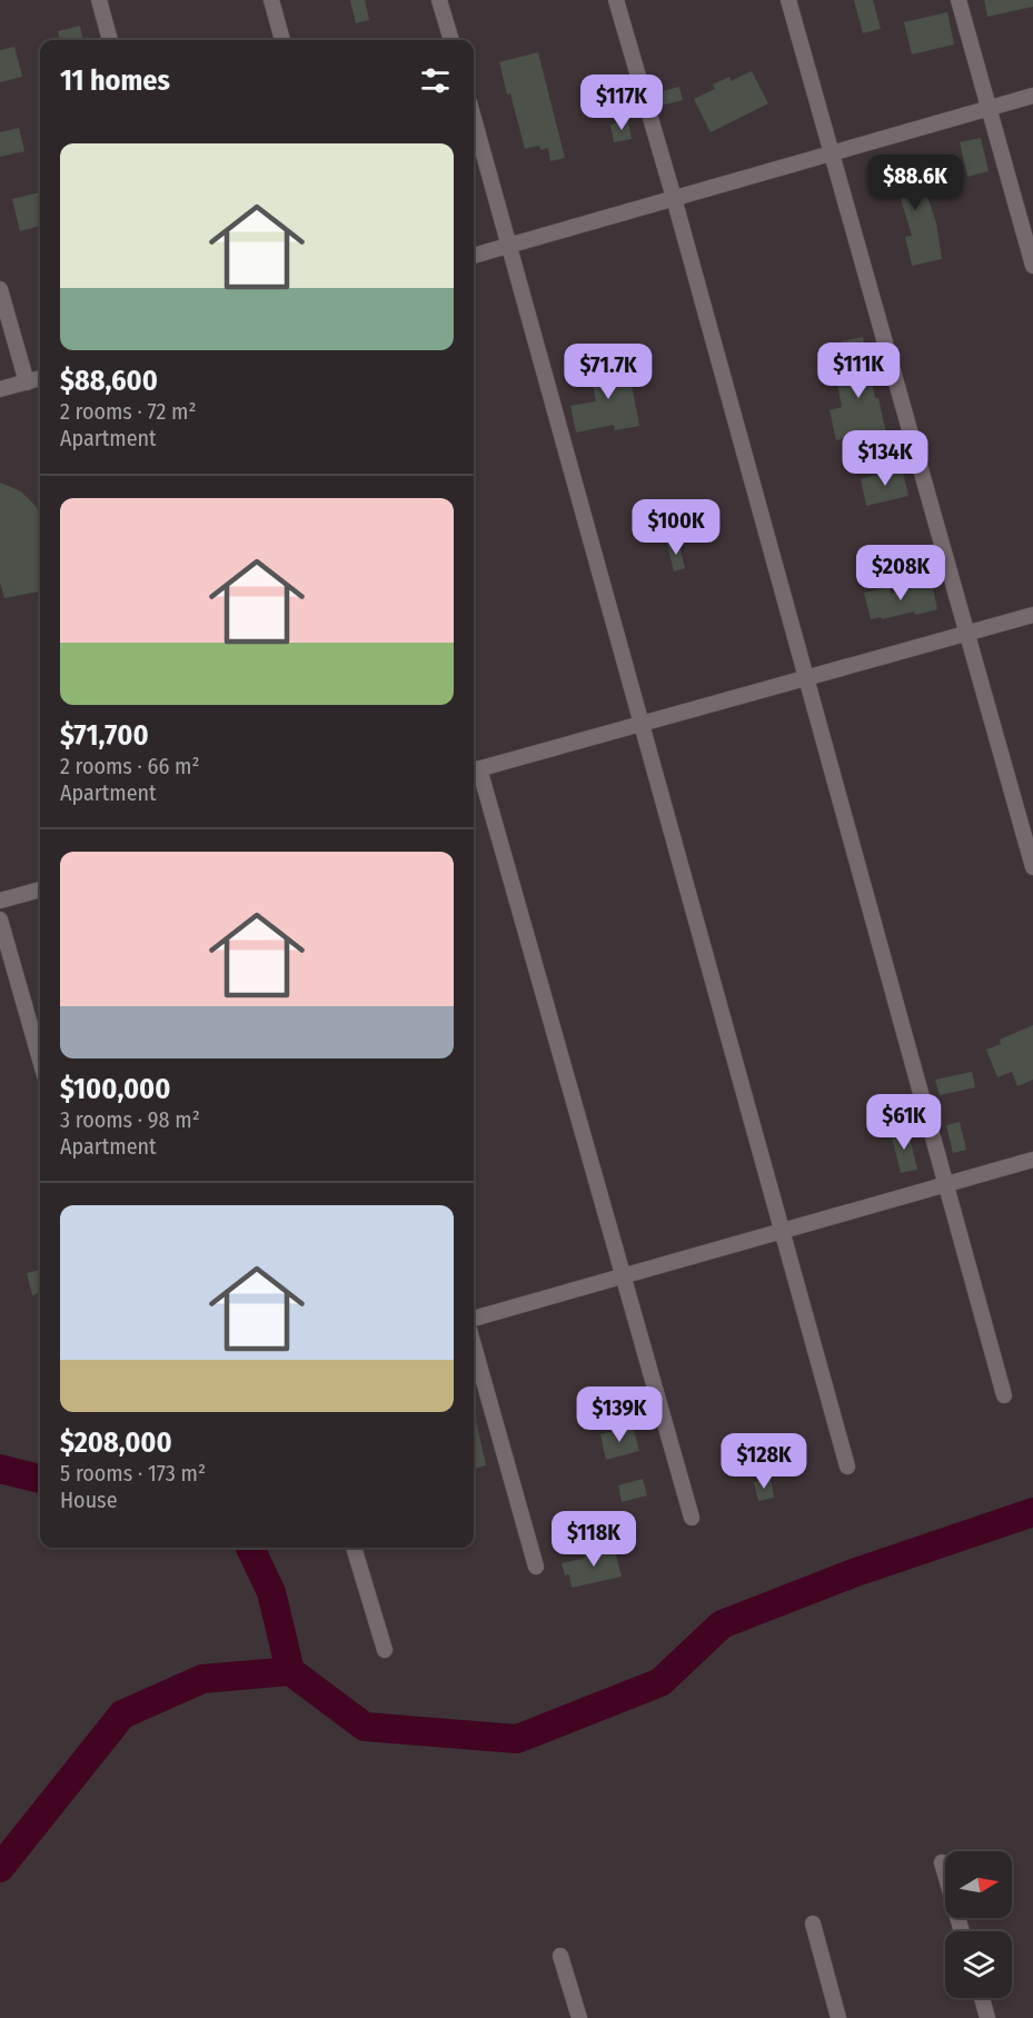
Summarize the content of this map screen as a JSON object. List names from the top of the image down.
{
  "north": "right",
  "page": {
    "heading": "11 homes",
    "price": [
      "$117K",
      "$88.6K",
      "$111K",
      "$71.7K",
      "$134K",
      "$100K",
      "$208K",
      "$61K",
      "$139K",
      "$128K",
      "$118K"
    ],
    "list": [
      {
        "name": "$88,600",
        "note": "2 rooms · 72 m² · Apartment"
      },
      {
        "name": "$71,700",
        "note": "2 rooms · 66 m² · Apartment"
      },
      {
        "name": "$100,000",
        "note": "3 rooms · 98 m² · Apartment"
      },
      {
        "name": "$208,000",
        "note": "5 rooms · 173 m² · House"
      }
    ]
  }
}
